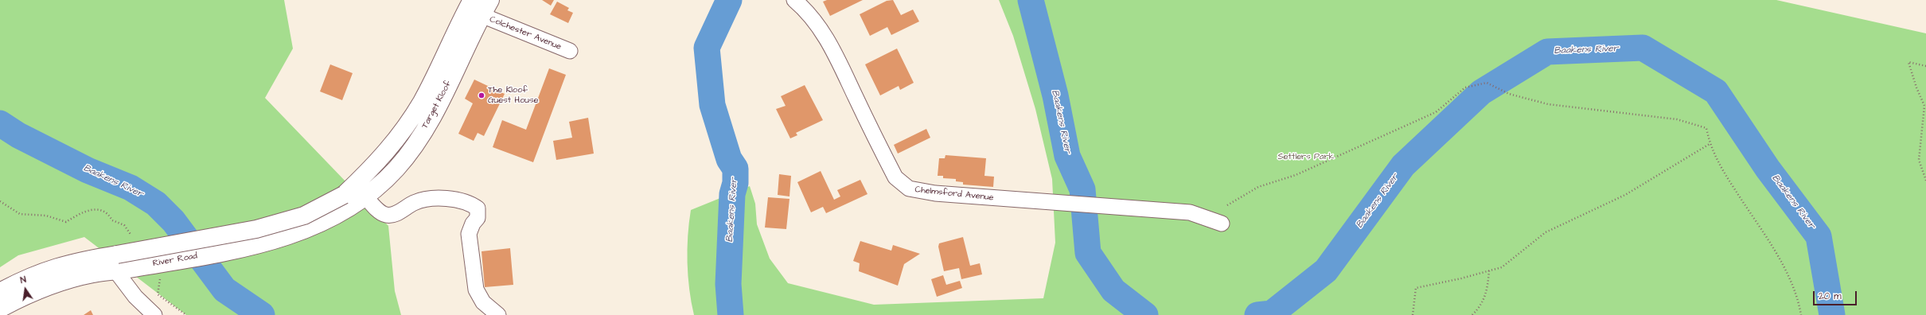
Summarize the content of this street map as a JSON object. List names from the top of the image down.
{
  "streets": {
    "main road": ["Target Kloof", "River Road"],
    "street": ["Colchester Avenue", "Chelmsford Avenue"]
  },
  "crossings": [
    ["Colchester Avenue", "Target Kloof"],
    ["Target Kloof", "River Road"]
  ],
  "water": ["Baakens River"],
  "parks": ["Settlers Park"],
  "places": ["The Kloof Guest House"],
  "scale_bar": "20 m",
  "north": "top"
}
